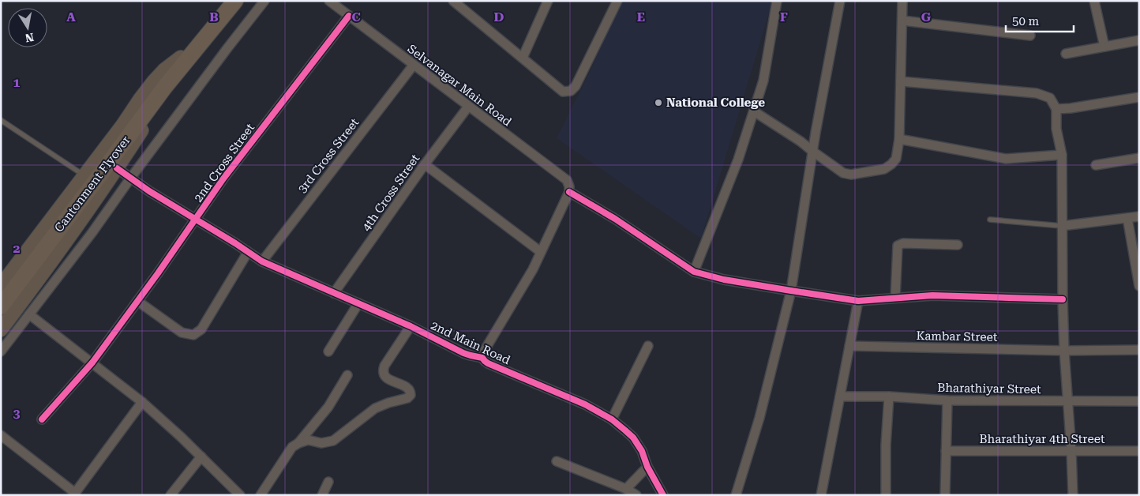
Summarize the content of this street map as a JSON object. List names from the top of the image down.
{
  "streets": {
    "highway": ["Cantonment Flyover"],
    "street": [
      "Selvanagar Main Road",
      "3rd Cross Street",
      "2nd Cross Street",
      "4th Cross Street",
      "Kambar Street",
      "2nd Main Road",
      "Bharathiyar Street",
      "Bharathiyar 4th Street"
    ]
  },
  "crossings": [
    ["Selvanagar Main Road", "3rd Cross Street"],
    ["Selvanagar Main Road", "2nd Cross Street"],
    ["Selvanagar Main Road", "4th Cross Street"],
    ["3rd Cross Street", "2nd Main Road"],
    ["2nd Cross Street", "2nd Main Road"],
    ["4th Cross Street", "2nd Main Road"]
  ],
  "places": ["National College"],
  "scale_bar": "50 m",
  "north": "bottom",
  "grid": {
    "columns": [
      "A",
      "B",
      "C",
      "D",
      "E",
      "F",
      "G"
    ],
    "rows": ["1", "2", "3"]
  }
}
